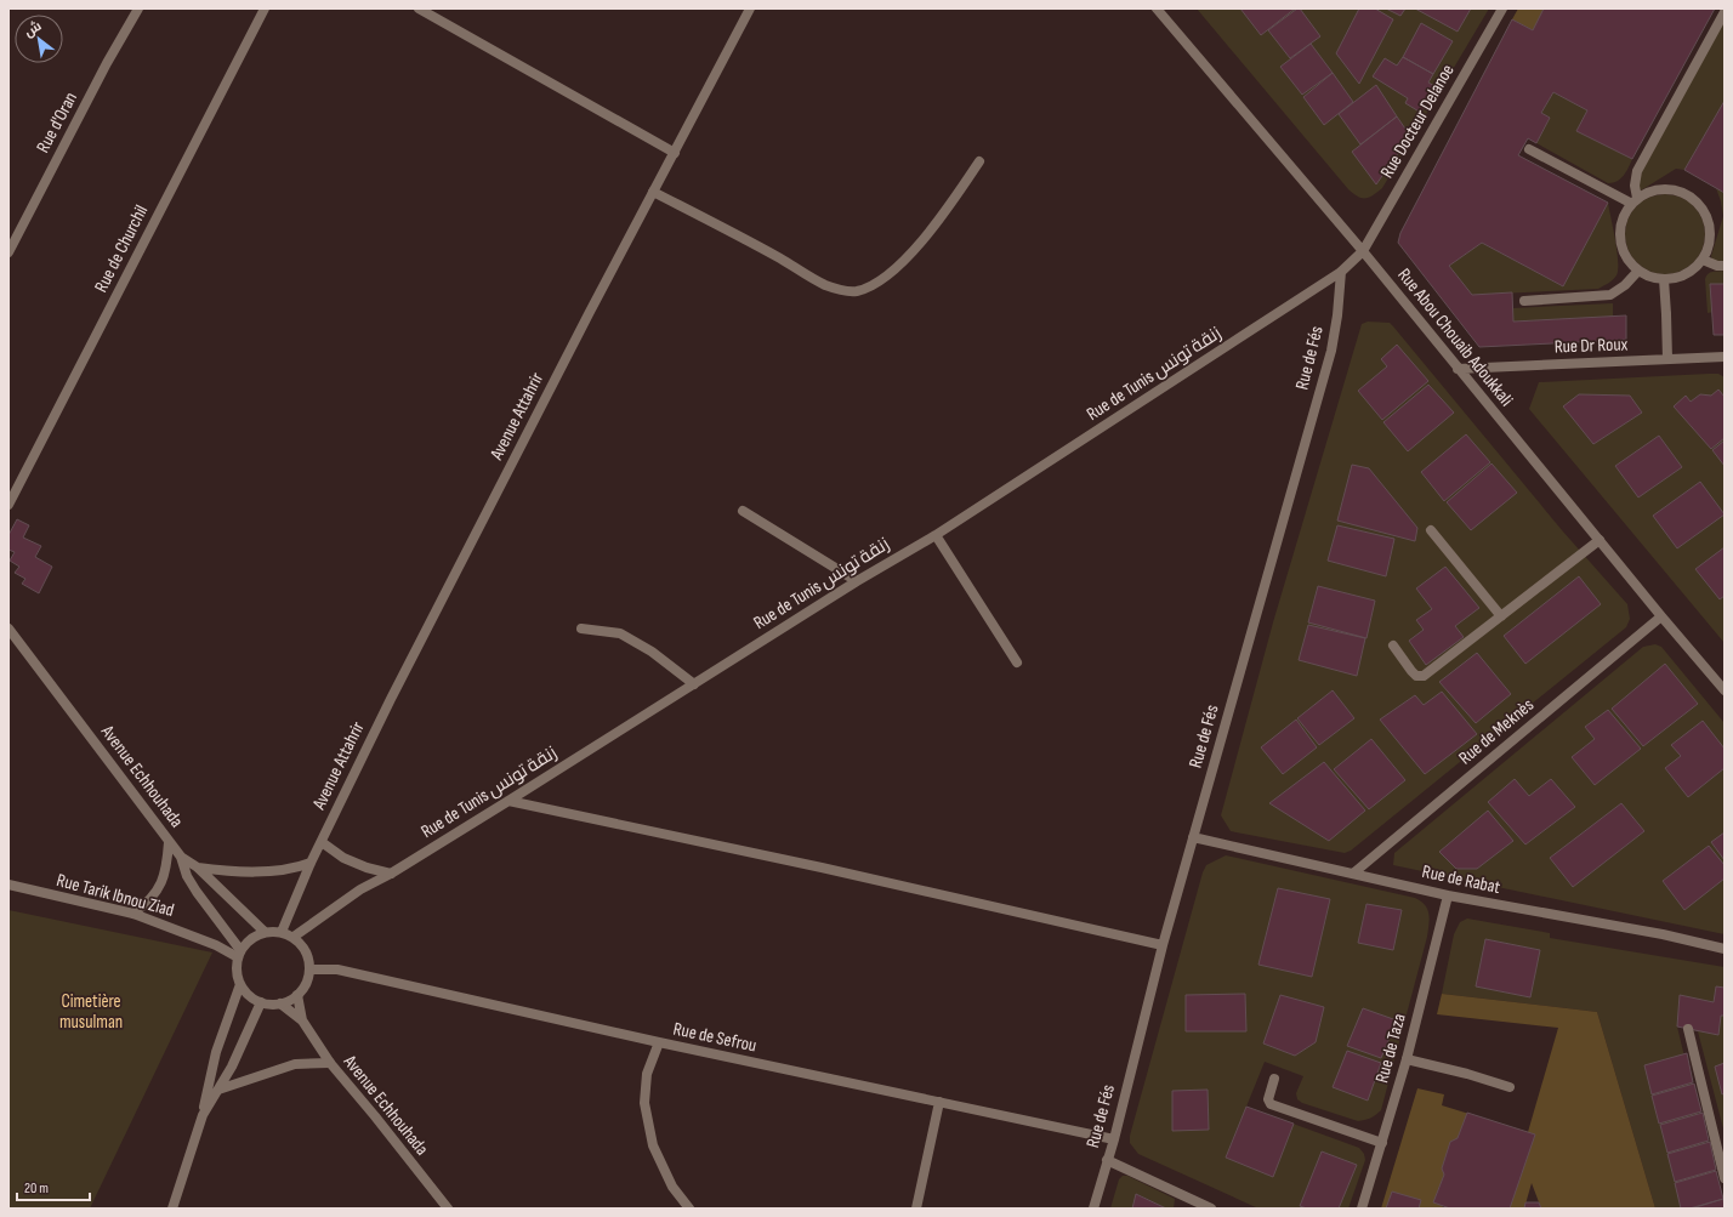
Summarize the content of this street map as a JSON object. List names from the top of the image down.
{
  "streets": {
    "street": [
      "Rue Docteur Delanoe",
      "Rue d'Oran",
      "Rue de Churchil",
      "Rue Abou Chouaib Adoukkali",
      "Rue Dr Roux",
      "Rue de Fés",
      "Rue de Tunis زنقة تونس",
      "Avenue Attahrir",
      "Rue de Meknès",
      "Avenue Echhouhada",
      "Rue de Rabat",
      "Rue Tarik Ibnou Ziad",
      "Rue de Sefrou",
      "Rue de Taza"
    ]
  },
  "crossings": [
    ["Rue Docteur Delanoe", "Rue Abou Chouaib Adoukkali"],
    ["Rue Docteur Delanoe", "Rue de Tunis زنقة تونس"],
    ["Rue Abou Chouaib Adoukkali", "Rue Dr Roux"],
    ["Rue Abou Chouaib Adoukkali", "Rue de Tunis زنقة تونس"],
    ["Rue Abou Chouaib Adoukkali", "Rue de Meknès"],
    ["Rue de Fés", "Rue de Tunis زنقة تونس"],
    ["Rue de Fés", "Rue de Rabat"],
    ["Rue de Fés", "Rue de Sefrou"],
    ["Rue de Tunis زنقة تونس", "Avenue Attahrir"],
    ["Rue de Tunis زنقة تونس", "Avenue Echhouhada"],
    ["Rue de Tunis زنقة تونس", "Rue Tarik Ibnou Ziad"],
    ["Rue de Tunis زنقة تونس", "Rue de Sefrou"],
    ["Avenue Attahrir", "Avenue Echhouhada"],
    ["Avenue Attahrir", "Rue Tarik Ibnou Ziad"],
    ["Avenue Attahrir", "Rue de Sefrou"],
    ["Rue de Meknès", "Rue de Rabat"],
    ["Avenue Echhouhada", "Rue Tarik Ibnou Ziad"],
    ["Avenue Echhouhada", "Rue de Sefrou"],
    ["Rue de Rabat", "Rue de Taza"],
    ["Rue Tarik Ibnou Ziad", "Rue de Sefrou"]
  ],
  "parks": ["Cimetière musulman"],
  "scale_bar": "20 m",
  "north": "top left"
}
